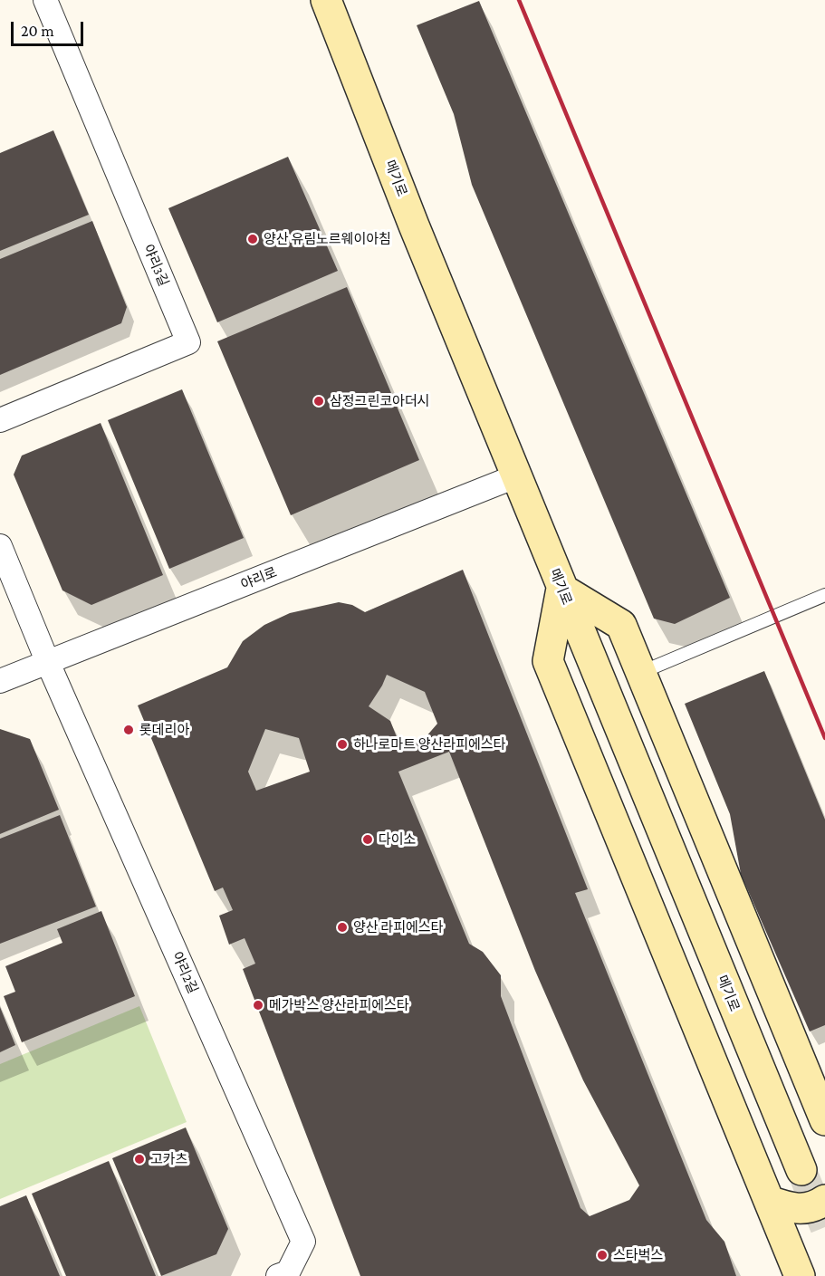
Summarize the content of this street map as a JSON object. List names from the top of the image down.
{
  "streets": {
    "street": [
      "메기로",
      "야리3길",
      "야리로",
      "야리2길"
    ]
  },
  "crossings": [
    ["메기로", "야리로"],
    ["야리로", "야리2길"]
  ],
  "places": [
    "양산 유림노르웨이아침",
    "삼정그린코아더시",
    "롯데리아",
    "하나로마트 양산라피에스타",
    "다이소",
    "양산 라피에스타",
    "메가박스 양산라피에스타",
    "고카츠",
    "스타벅스"
  ],
  "scale_bar": "20 m"
}
